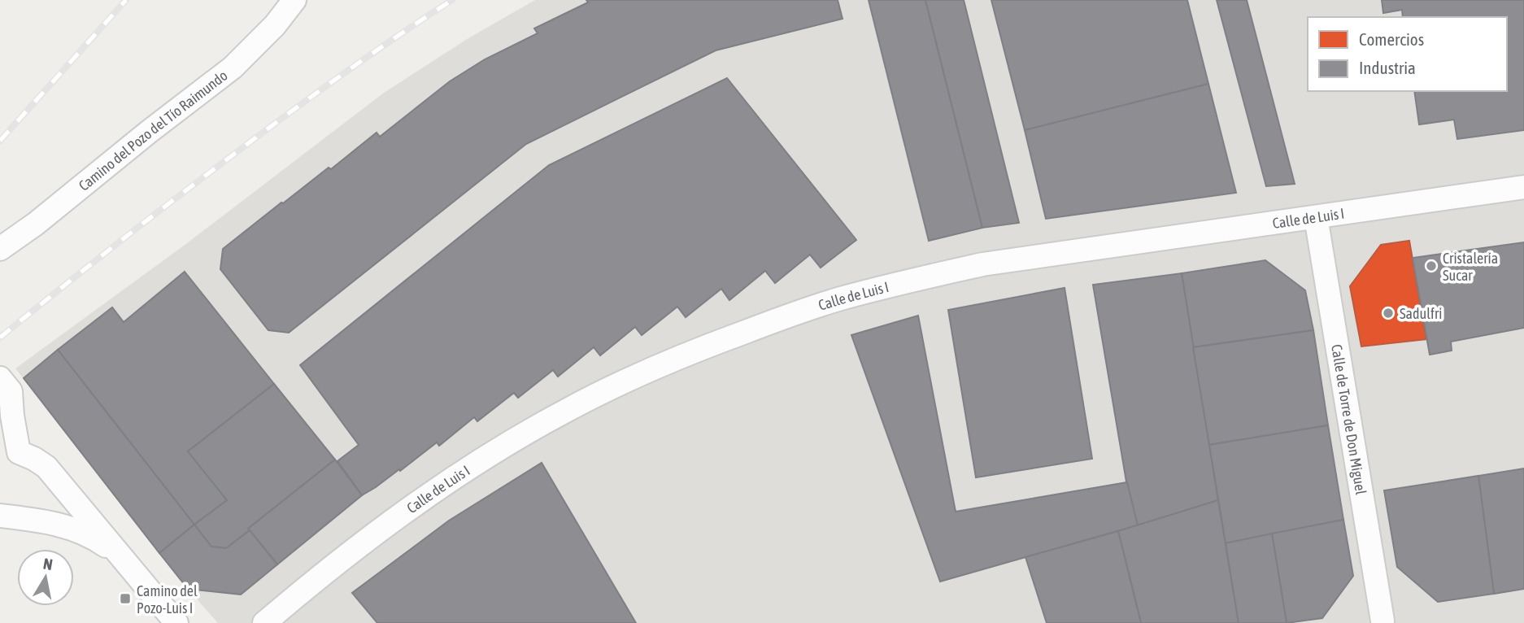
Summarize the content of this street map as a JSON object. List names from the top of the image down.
{
  "streets": {
    "street": ["Camino del Pozo del Tío Raimundo", "Calle de Luis I", "Calle de Torre de Don Miguel"]
  },
  "crossings": [
    ["Calle de Luis I", "Calle de Torre de Don Miguel"]
  ],
  "places": {
    "other": ["Cristalería Sucar", "Sadulfri"],
    "transit": ["Camino del Pozo-Luis I"]
  },
  "legend": ["Comercios", "Industria"],
  "north": "top"
}
